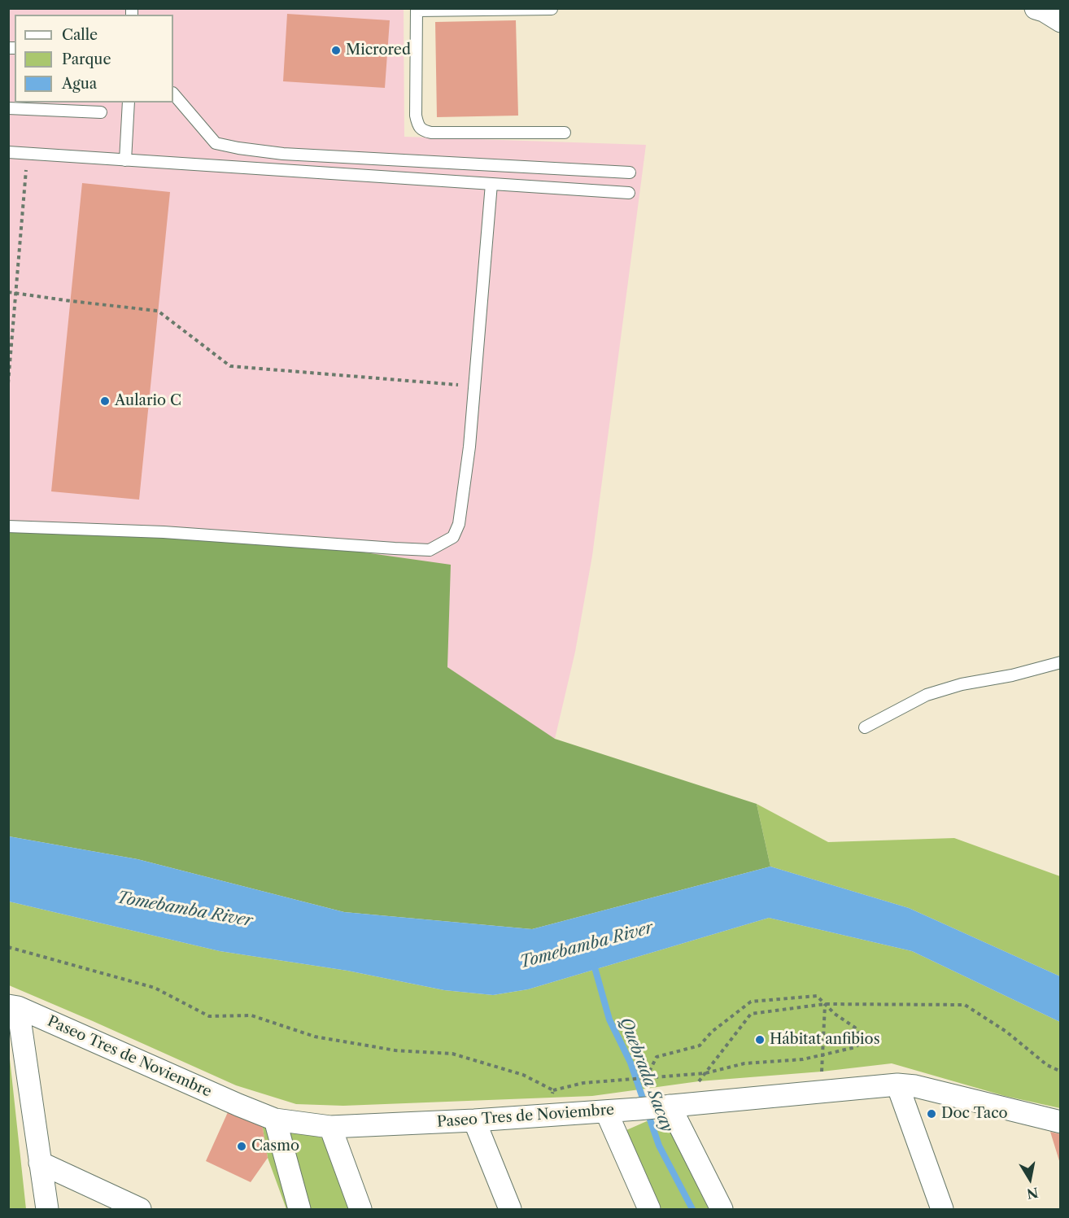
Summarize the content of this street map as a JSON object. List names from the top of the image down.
{
  "streets": {
    "street": ["Paseo Tres de Noviembre"]
  },
  "water": ["Tomebamba River", "Quebrada Sacay"],
  "places": [
    "Microred",
    "Aulario C",
    "Hábitat anfibios",
    "Doc Taco",
    "Casmo"
  ],
  "legend": ["Calle", "Parque", "Agua"],
  "north": "bottom"
}
